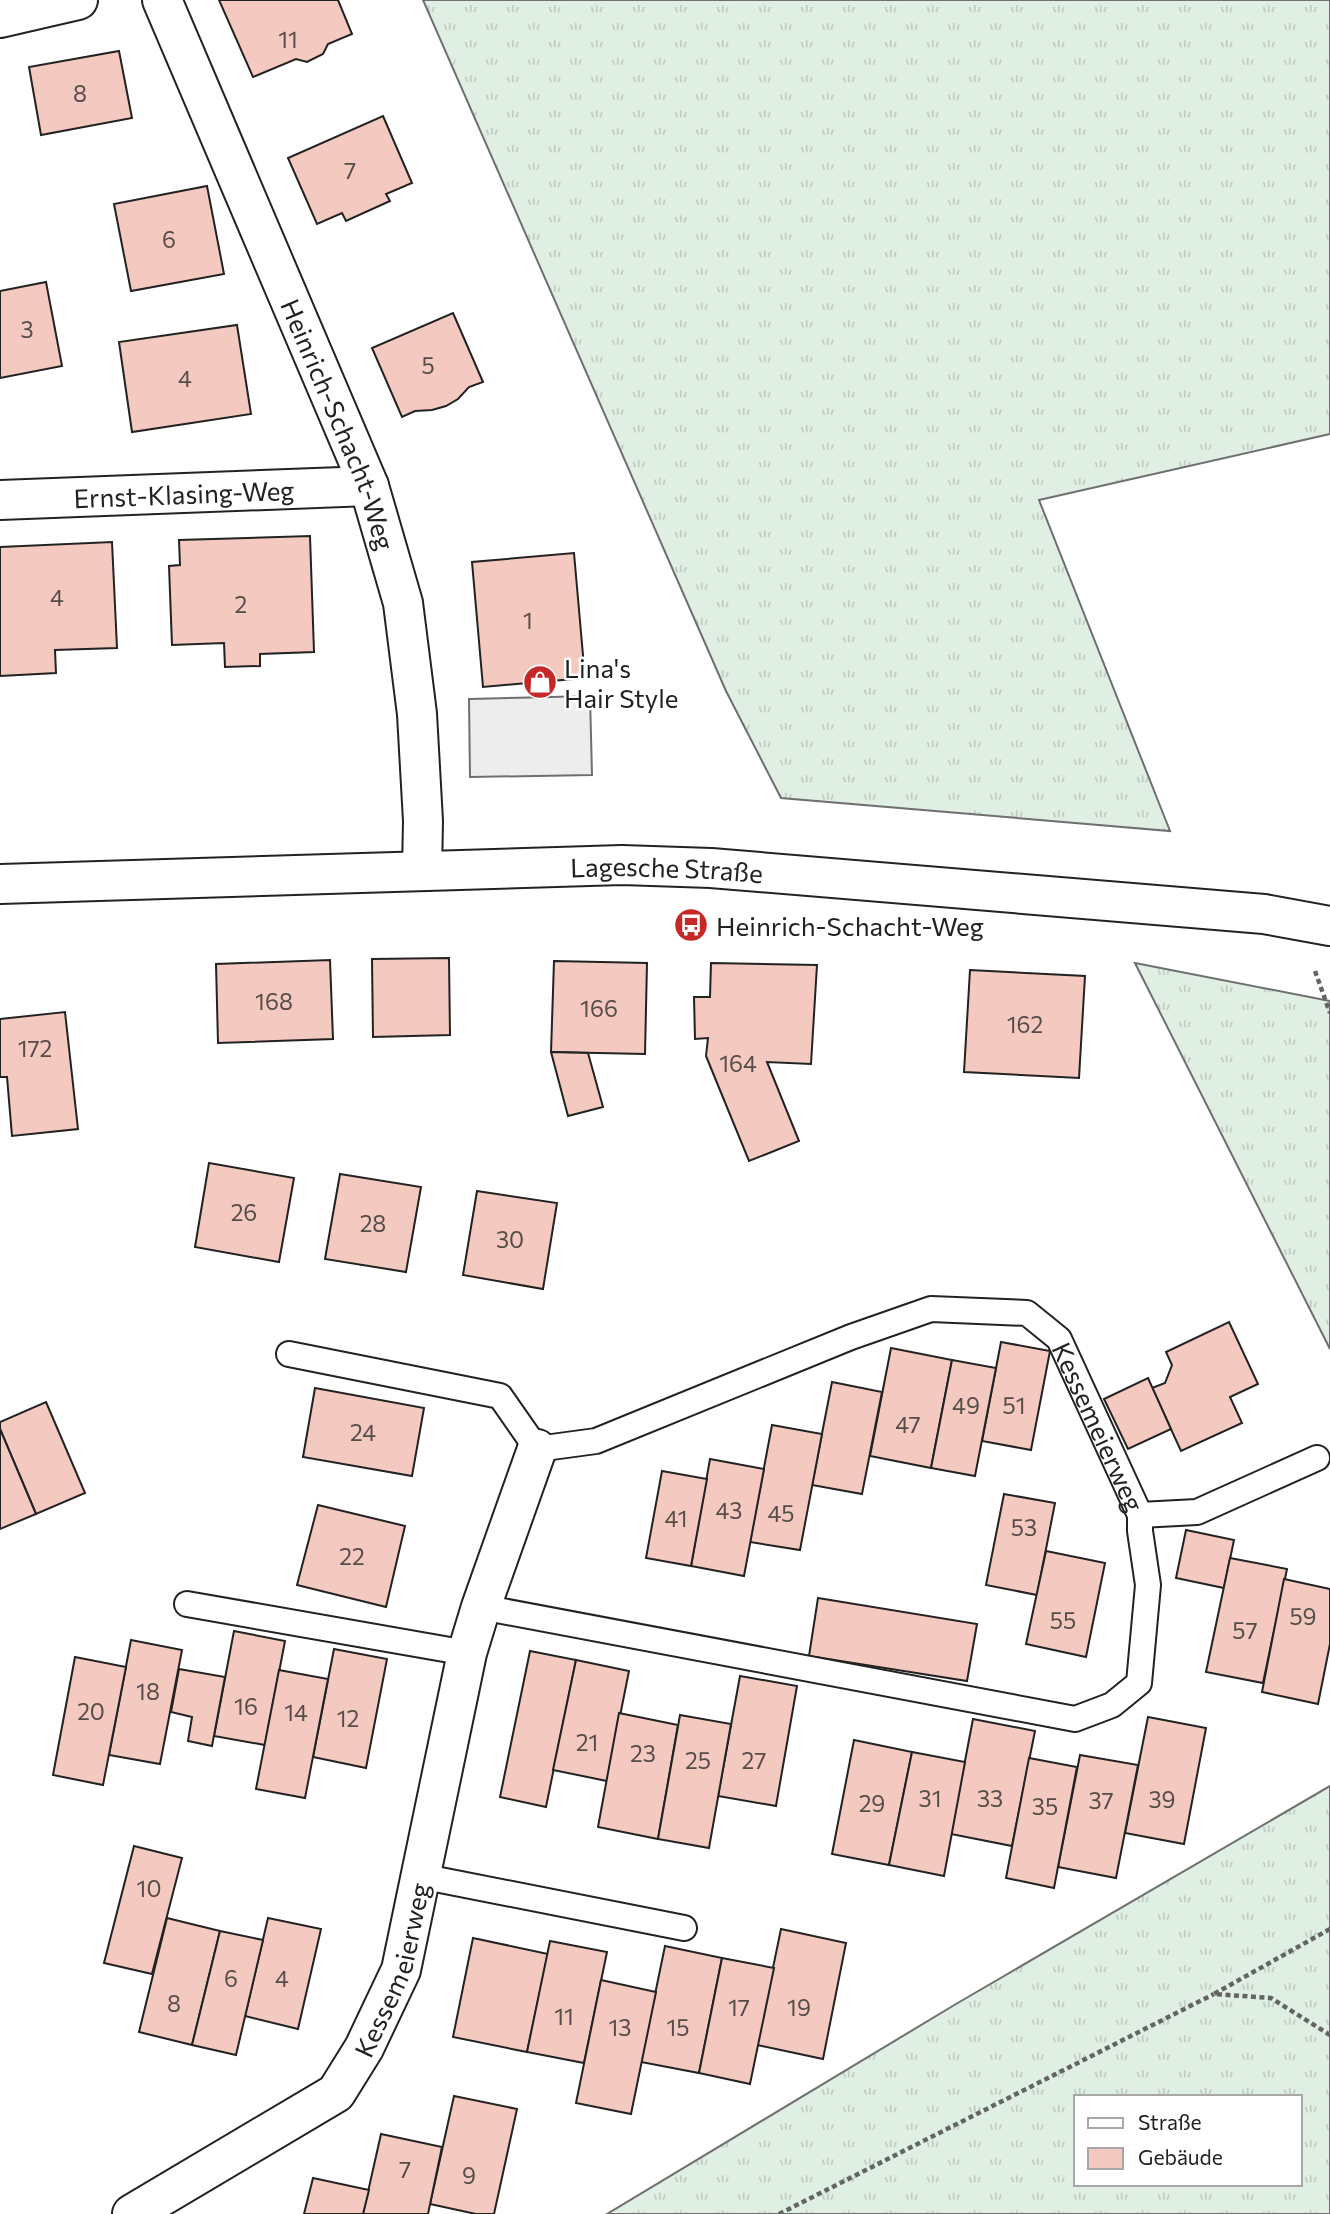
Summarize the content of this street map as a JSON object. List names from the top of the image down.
{
  "streets": {
    "street": [
      "Heinrich-Schacht-Weg",
      "Ernst-Klasing-Weg",
      "Lagesche Straße",
      "Kessemeierweg"
    ]
  },
  "crossings": [
    ["Heinrich-Schacht-Weg", "Ernst-Klasing-Weg"],
    ["Heinrich-Schacht-Weg", "Lagesche Straße"]
  ],
  "places": {
    "shop": ["Lina's Hair Style"],
    "bus stop": ["Heinrich-Schacht-Weg"]
  },
  "house_numbers": [
    "11",
    "8",
    "7",
    "6",
    "3",
    "5",
    "4",
    "4",
    "2",
    "1",
    "168",
    "166",
    "162",
    "172",
    "164",
    "26",
    "28",
    "30",
    "49",
    "51",
    "47",
    "24",
    "43",
    "45",
    "41",
    "53",
    "22",
    "59",
    "55",
    "57",
    "18",
    "16",
    "20",
    "14",
    "12",
    "21",
    "23",
    "25",
    "27",
    "31",
    "33",
    "39",
    "37",
    "29",
    "35",
    "10",
    "6",
    "4",
    "8",
    "17",
    "19",
    "11",
    "13",
    "15",
    "7",
    "9"
  ],
  "legend": ["Straße", "Gebäude"]
}
